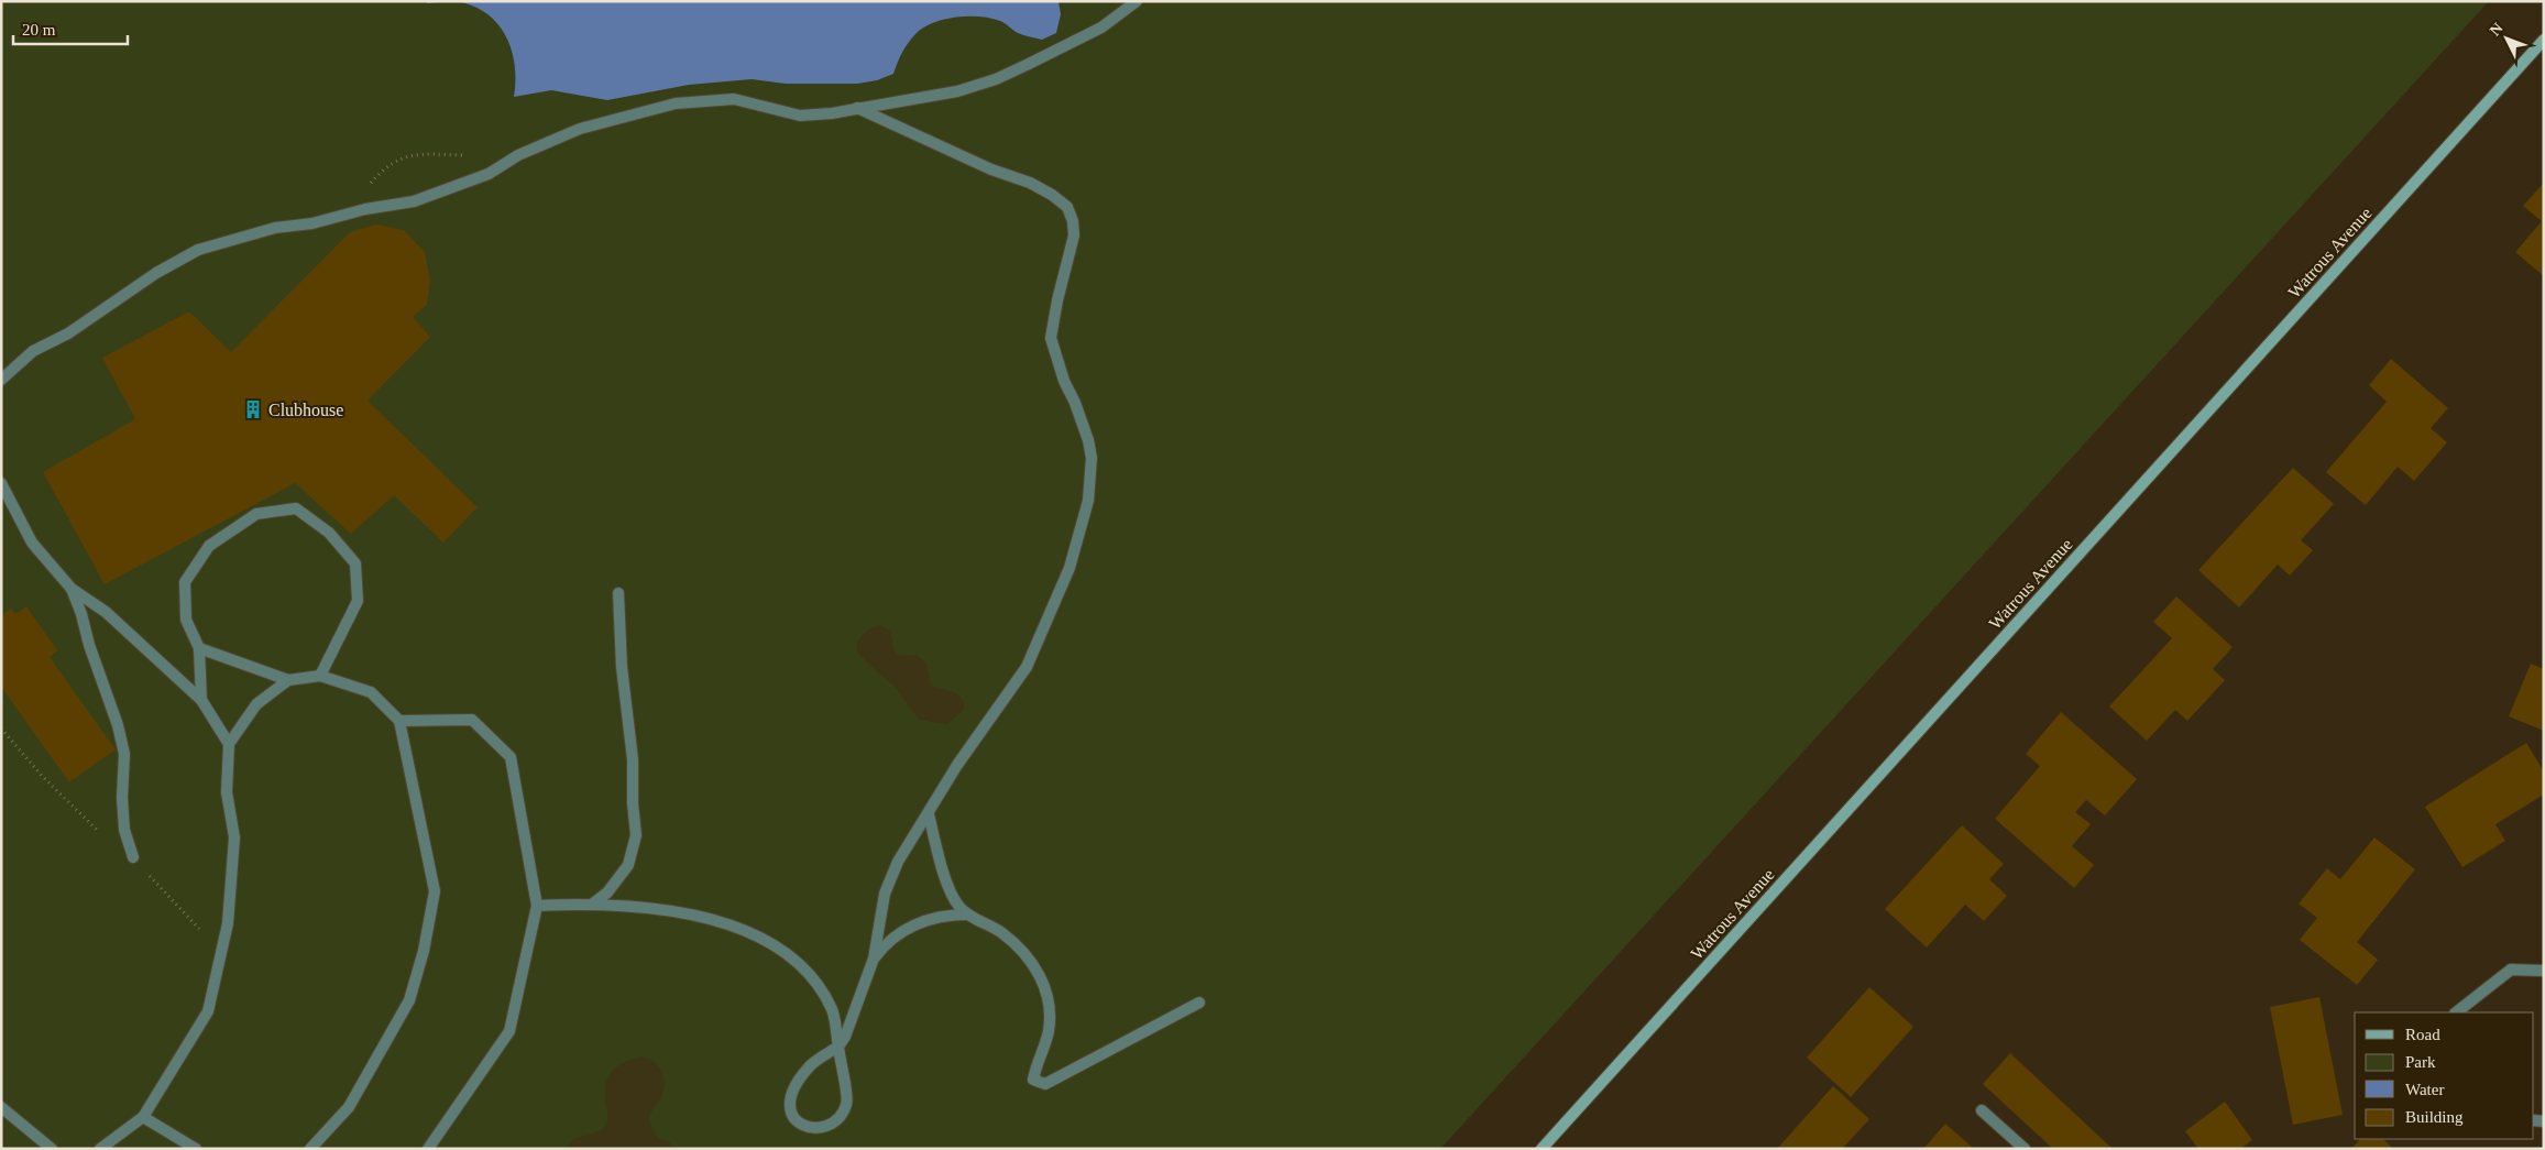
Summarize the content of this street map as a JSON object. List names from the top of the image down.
{
  "streets": {
    "street": ["Watrous Avenue"]
  },
  "places": {
    "building": ["Clubhouse"]
  },
  "legend": [
    "Road",
    "Park",
    "Water",
    "Building"
  ],
  "scale_bar": "20 m",
  "north": "top left"
}
